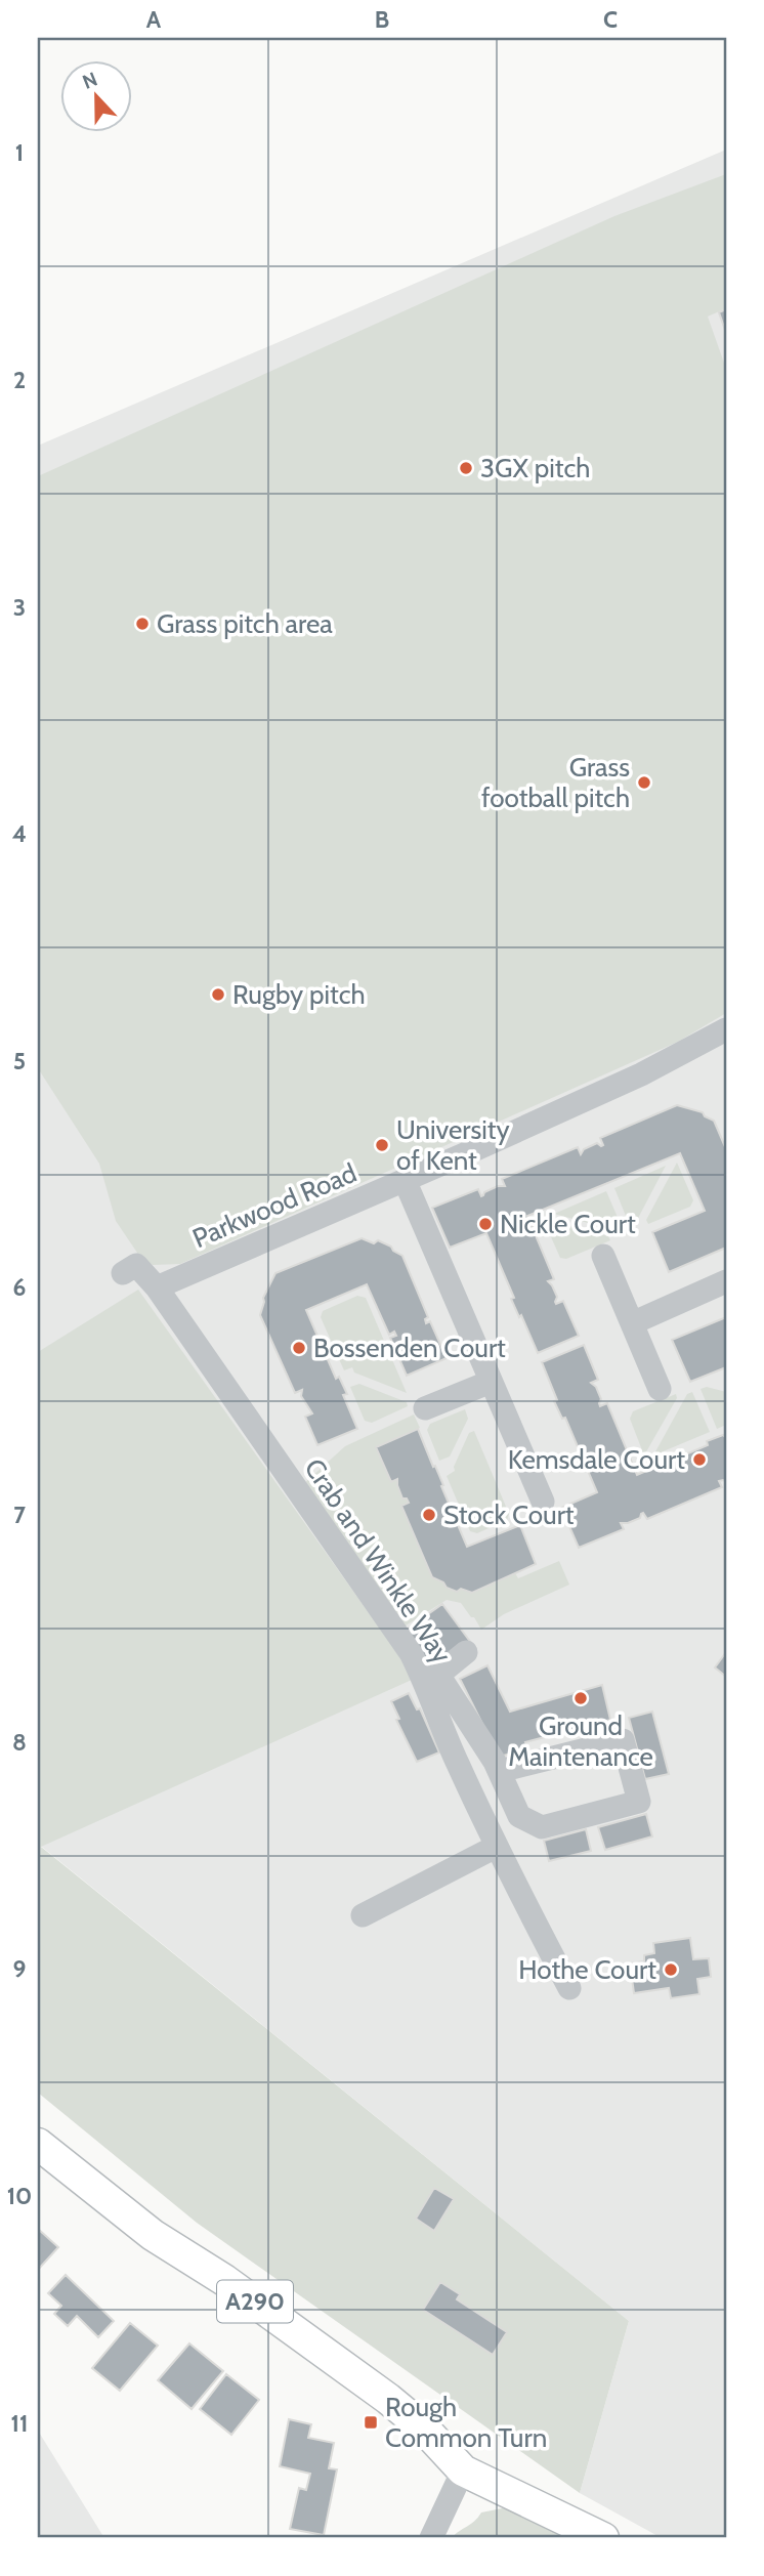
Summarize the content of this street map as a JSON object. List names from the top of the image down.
{
  "streets": {
    "main road": ["A290"],
    "street": ["Parkwood Road", "Crab and Winkle Way"]
  },
  "crossings": [
    ["Parkwood Road", "Crab and Winkle Way"]
  ],
  "places": {
    "other": [
      "3GX pitch",
      "Grass pitch area",
      "Grass football pitch",
      "Rugby pitch",
      "University of Kent",
      "Nickle Court",
      "Bossenden Court",
      "Kemsdale Court",
      "Stock Court",
      "Ground Maintenance",
      "Hothe Court"
    ],
    "transit": ["Rough Common Turn"]
  },
  "north": "top",
  "grid": {
    "columns": ["A", "B", "C"],
    "rows": [
      "1",
      "2",
      "3",
      "4",
      "5",
      "6",
      "7",
      "8",
      "9",
      "10",
      "11"
    ]
  }
}
